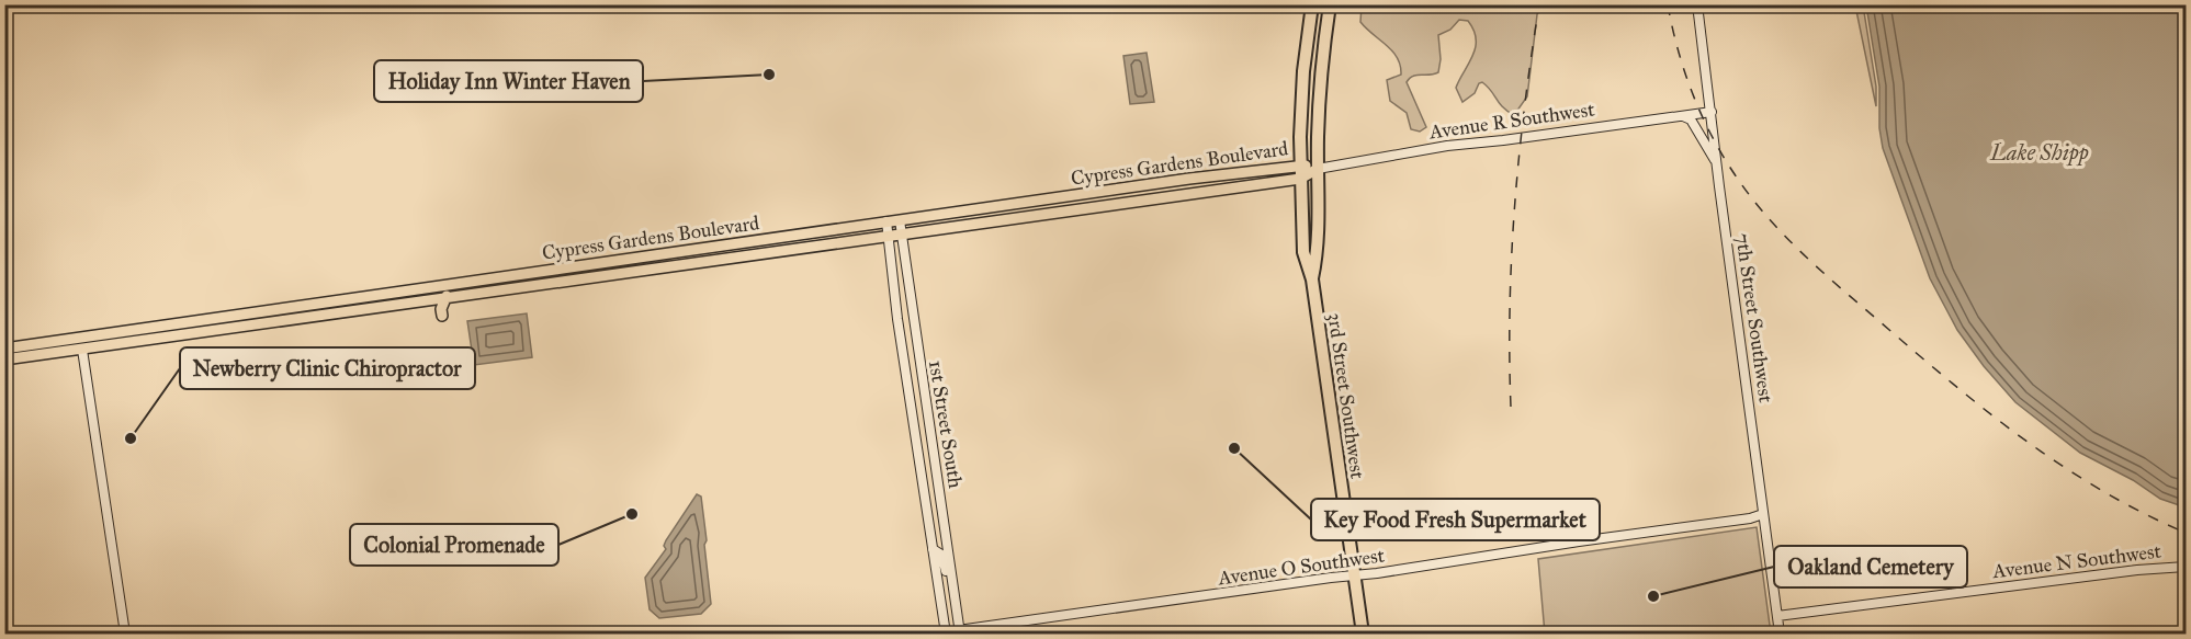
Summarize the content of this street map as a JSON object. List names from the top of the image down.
{
  "streets": {
    "highway": ["3rd Street Southwest"],
    "main road": ["Cypress Gardens Boulevard"],
    "street": [
      "Avenue R Southwest",
      "7th Street Southwest",
      "1st Street South",
      "Avenue N Southwest",
      "Avenue O Southwest"
    ]
  },
  "crossings": [
    ["Avenue R Southwest", "Cypress Gardens Boulevard"],
    ["Avenue R Southwest", "7th Street Southwest"],
    ["Avenue R Southwest", "3rd Street Southwest"],
    ["Cypress Gardens Boulevard", "3rd Street Southwest"],
    ["Cypress Gardens Boulevard", "1st Street South"],
    ["7th Street Southwest", "Avenue N Southwest"],
    ["7th Street Southwest", "Avenue O Southwest"],
    ["3rd Street Southwest", "Avenue O Southwest"],
    ["1st Street South", "Avenue O Southwest"]
  ],
  "water": ["Lake Shipp"],
  "places": [
    "Holiday Inn Winter Haven",
    "Newberry Clinic Chiropractor",
    "Key Food Fresh Supermarket",
    "Colonial Promenade",
    "Oakland Cemetery"
  ]
}
